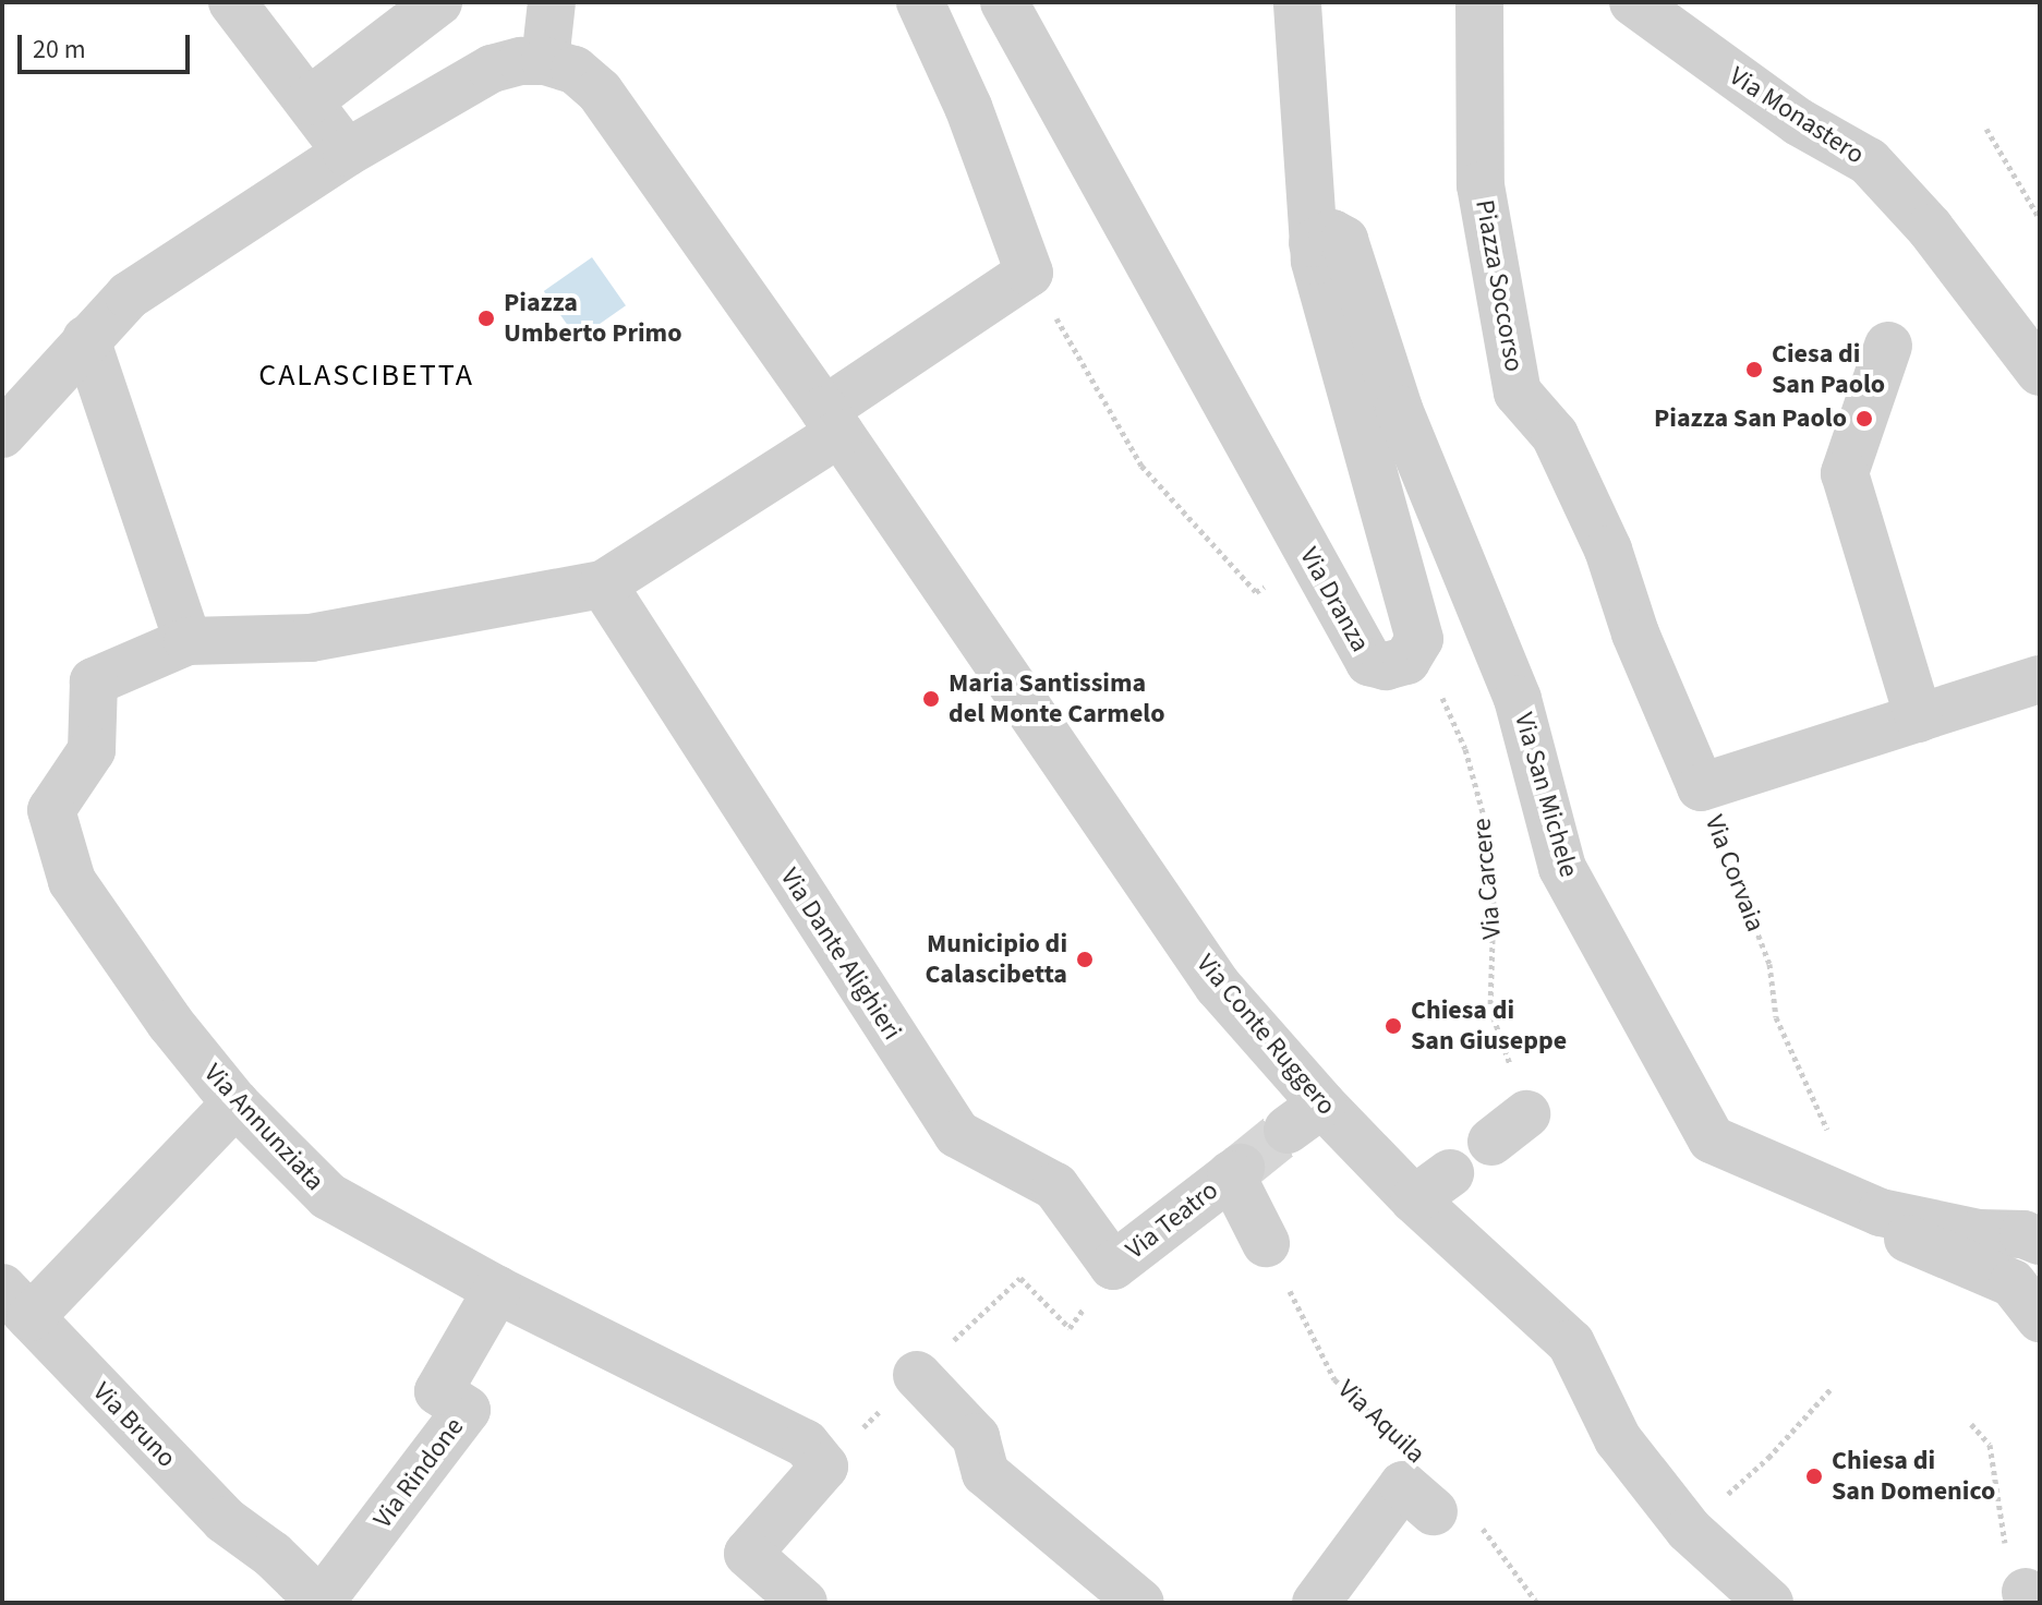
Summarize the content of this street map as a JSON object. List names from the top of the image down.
{
  "streets": {
    "street": [
      "Via Monastero",
      "Piazza Soccorso",
      "Via Dranza",
      "Via San Michele",
      "Via Corvaia",
      "Via Dante Alighieri",
      "Via Conte Ruggero",
      "Via Annunziata",
      "Via Teatro",
      "Via Bruno",
      "Via Rindone"
    ],
    "path": ["Via Carcere", "Via Aquila"]
  },
  "crossings": [
    ["Piazza Soccorso", "Via Corvaia"],
    ["Via Dranza", "Via Carcere"],
    ["Via Dante Alighieri", "Via Teatro"],
    ["Via Annunziata", "Via Rindone"],
    ["Via Teatro", "Via Aquila"],
    ["Via Bruno", "Via Rindone"]
  ],
  "districts": ["CALASCIBETTA"],
  "places": [
    "Piazza Umberto Primo",
    "Ciesa di San Paolo",
    "Piazza San Paolo",
    "Maria Santissima del Monte Carmelo",
    "Municipio di Calascibetta",
    "Chiesa di San Giuseppe",
    "Chiesa di San Domenico"
  ],
  "scale_bar": "20 m"
}
